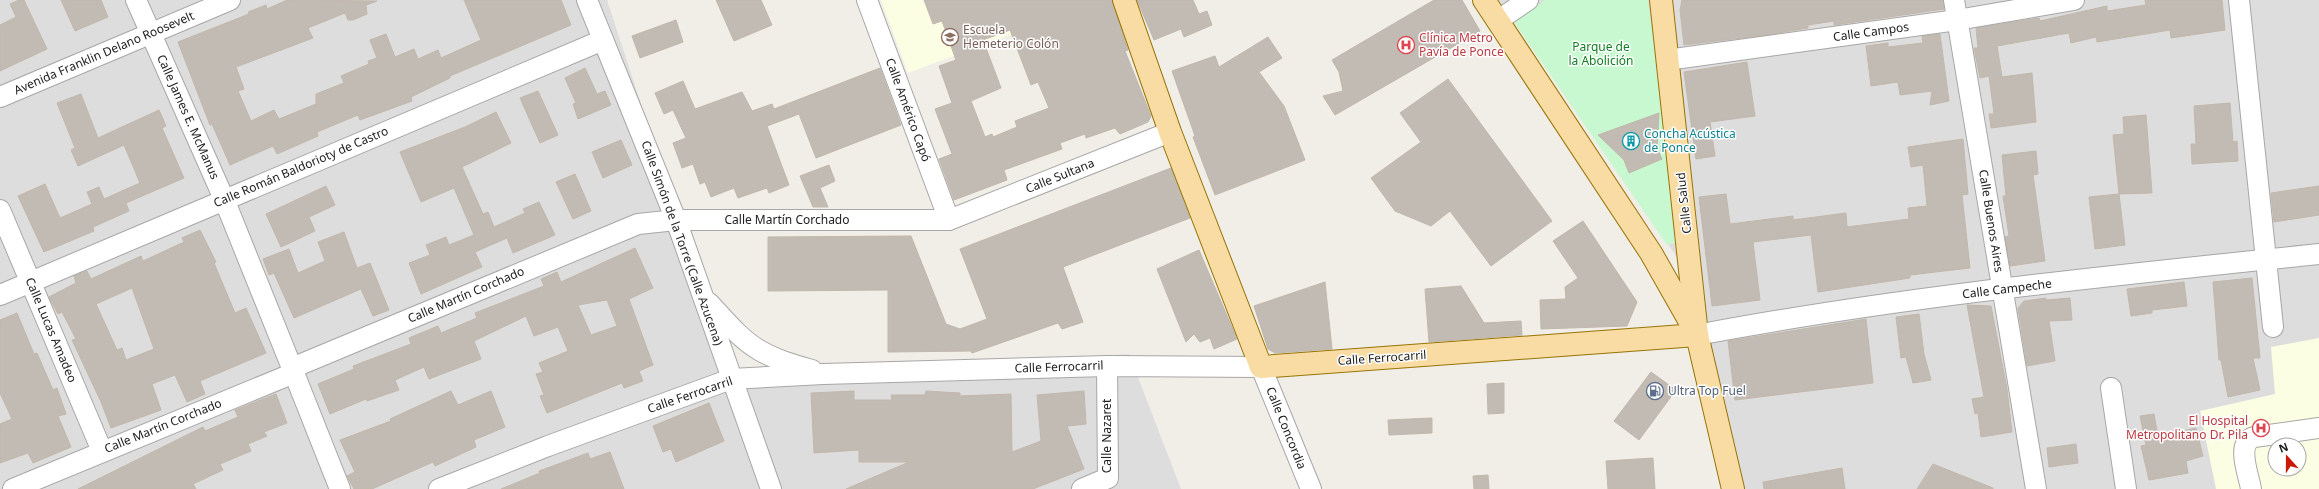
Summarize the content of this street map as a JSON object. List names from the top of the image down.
{
  "streets": {
    "main road": ["Calle Salud", "Calle Ferrocarril"],
    "street": [
      "Calle Campos",
      "Avenida Franklin Delano Roosevelt",
      "Calle Américo Capó",
      "Calle James E. McManus",
      "Calle Román Baldorioty de Castro",
      "Calle Sultana",
      "Calle Martín Corchado",
      "Calle Buenos Aires",
      "Calle Simón de la Torre (Calle Azucena)",
      "Calle Campeche",
      "Calle Lucas Amadeo",
      "Calle Concordia",
      "Calle Nazaret"
    ]
  },
  "crossings": [
    ["Calle Campos", "Calle Salud"],
    ["Calle Campos", "Calle Buenos Aires"],
    ["Avenida Franklin Delano Roosevelt", "Calle James E. McManus"],
    ["Calle Américo Capó", "Calle Sultana"],
    ["Calle Américo Capó", "Calle Martín Corchado"],
    ["Calle James E. McManus", "Calle Román Baldorioty de Castro"],
    ["Calle James E. McManus", "Calle Martín Corchado"],
    ["Calle Román Baldorioty de Castro", "Calle Simón de la Torre (Calle Azucena)"],
    ["Calle Román Baldorioty de Castro", "Calle Lucas Amadeo"],
    ["Calle Sultana", "Calle Martín Corchado"],
    ["Calle Salud", "Calle Campeche"],
    ["Calle Salud", "Calle Ferrocarril"],
    ["Calle Martín Corchado", "Calle Simón de la Torre (Calle Azucena)"],
    ["Calle Martín Corchado", "Calle Lucas Amadeo"],
    ["Calle Buenos Aires", "Calle Campeche"],
    ["Calle Simón de la Torre (Calle Azucena)", "Calle Ferrocarril"],
    ["Calle Campeche", "Calle Ferrocarril"],
    ["Calle Ferrocarril", "Calle Concordia"],
    ["Calle Ferrocarril", "Calle Nazaret"]
  ],
  "parks": ["Parque de la Abolición"],
  "places": {
    "school or university": ["Escuela Hemeterio Colón"],
    "hospital": ["Clínica Metro Pavía de Ponce", "El Hospital Metropolitano Dr. Pila"],
    "building": ["Concha Acústica de Ponce"],
    "fuel station": ["Ultra Top Fuel"]
  },
  "north": "top"
}
